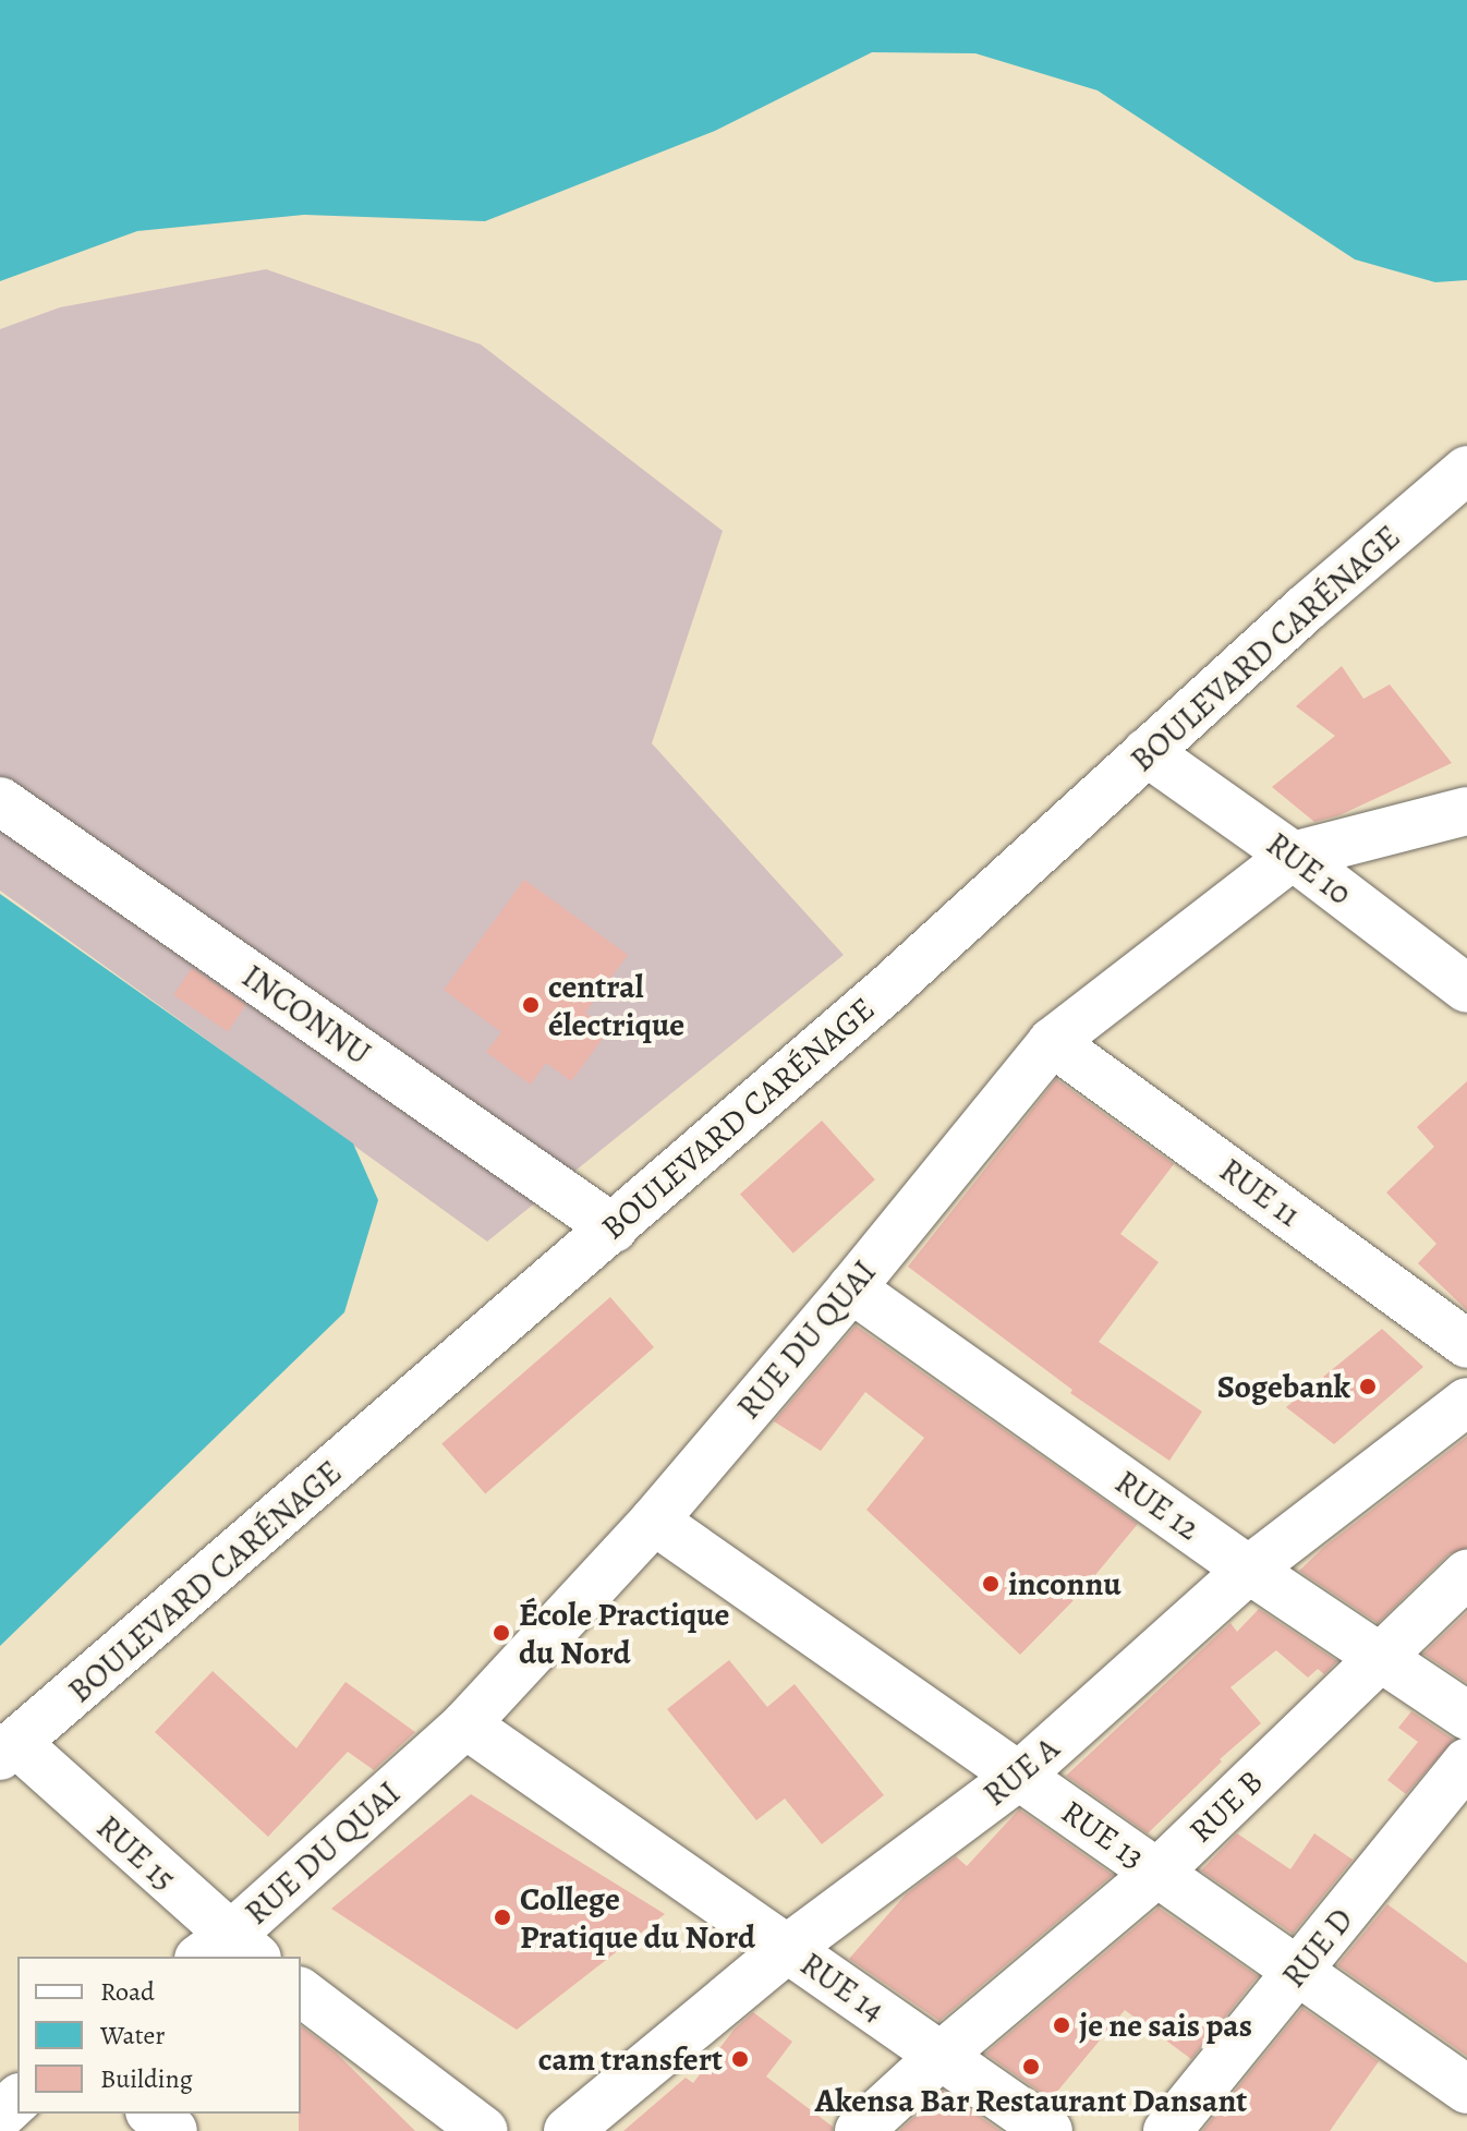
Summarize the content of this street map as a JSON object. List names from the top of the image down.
{
  "streets": {
    "street": [
      "BOULEVARD CARÉNAGE",
      "RUE 10",
      "INCONNU",
      "RUE 11",
      "RUE DU QUAI",
      "RUE 12",
      "RUE A",
      "RUE B",
      "RUE 13",
      "RUE 15",
      "RUE D",
      "RUE 14"
    ]
  },
  "crossings": [
    ["BOULEVARD CARÉNAGE", "RUE 10"],
    ["BOULEVARD CARÉNAGE", "INCONNU"],
    ["BOULEVARD CARÉNAGE", "RUE 15"],
    ["RUE 10", "RUE DU QUAI"],
    ["RUE 11", "RUE DU QUAI"],
    ["RUE DU QUAI", "RUE 12"],
    ["RUE DU QUAI", "RUE 13"],
    ["RUE DU QUAI", "RUE 15"],
    ["RUE DU QUAI", "RUE 14"],
    ["RUE 12", "RUE A"],
    ["RUE 12", "RUE B"],
    ["RUE A", "RUE 13"],
    ["RUE A", "RUE 14"],
    ["RUE B", "RUE 13"],
    ["RUE B", "RUE 14"],
    ["RUE 13", "RUE D"]
  ],
  "places": [
    "central électrique",
    "Sogebank",
    "inconnu",
    "École Practique du Nord",
    "College Pratique du Nord",
    "je ne sais pas",
    "cam transfert",
    "Akensa Bar Restaurant Dansant"
  ],
  "legend": ["Road", "Water", "Building"]
}
